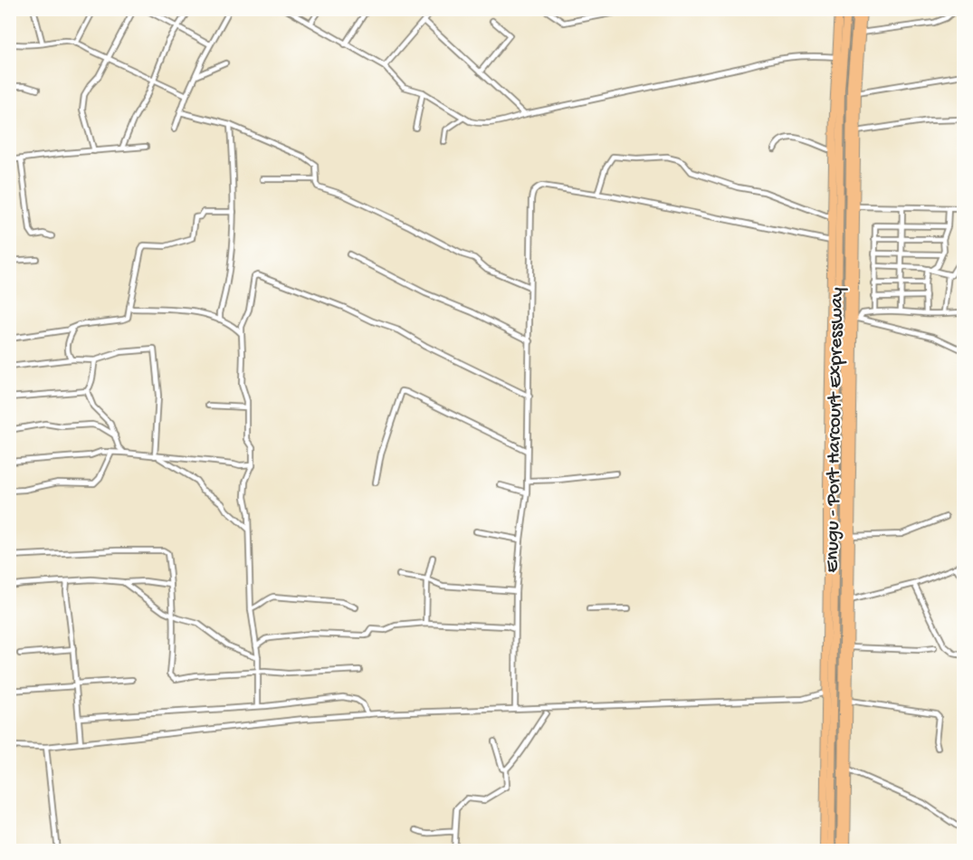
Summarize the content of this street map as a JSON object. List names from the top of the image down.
{
  "streets": {
    "highway": ["Enugu - Port Harcourt Expressway"]
  }
}
